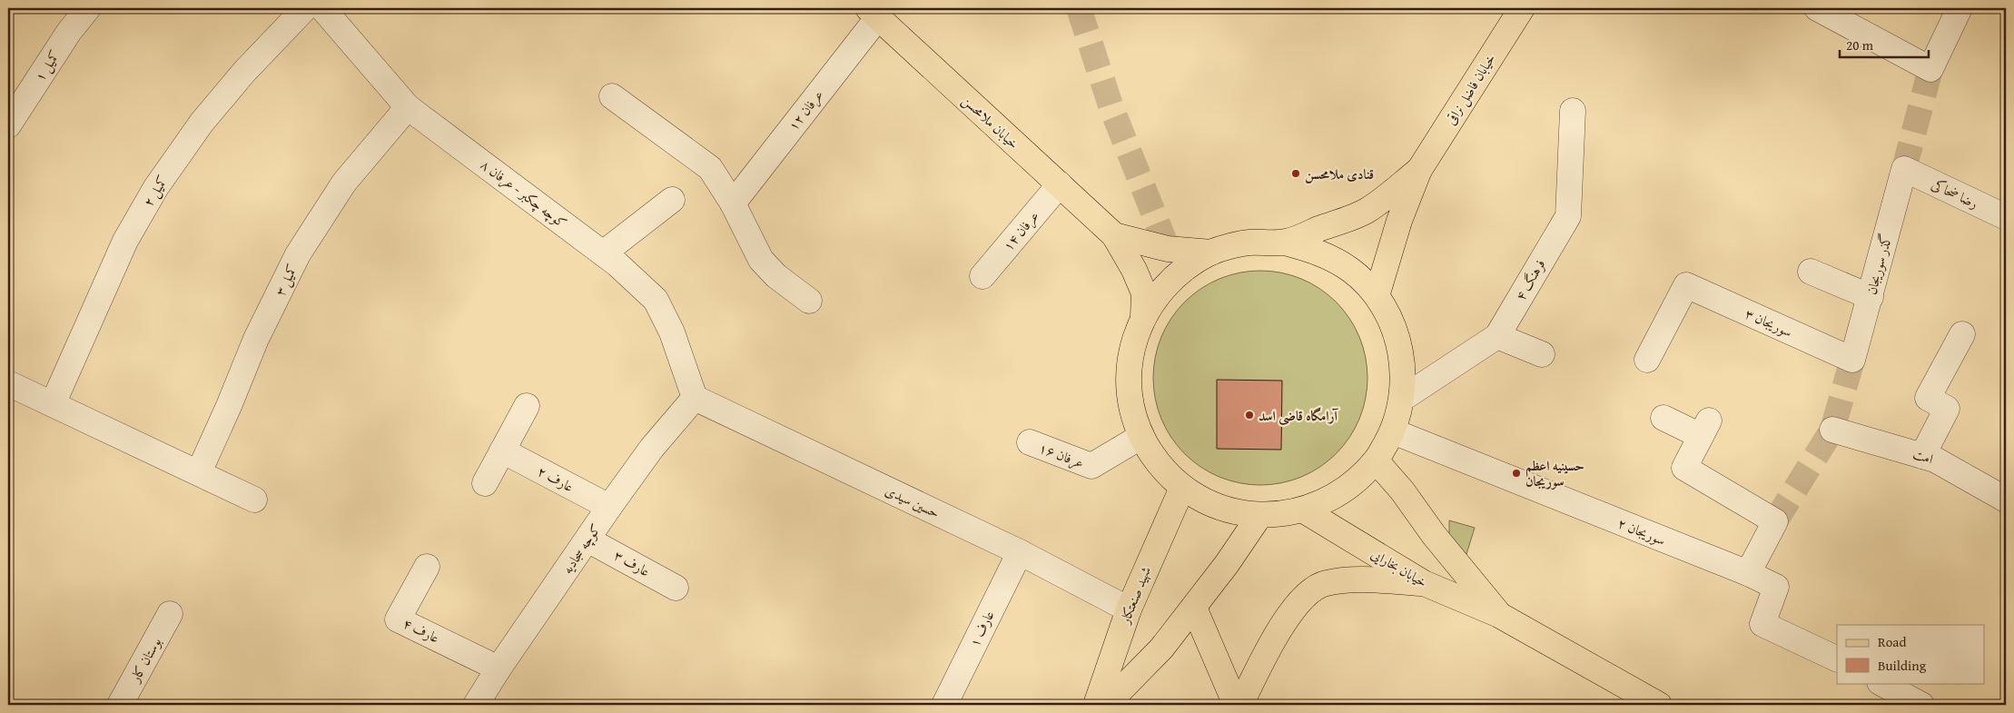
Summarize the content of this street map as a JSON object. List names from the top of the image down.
{
  "streets": {
    "main road": [
      "خیابان فاضل نراقی",
      "خیابان ملامحسن",
      "خیابان بخارایی",
      "شهید صنعتکار"
    ],
    "street": [
      "کمیل ۱",
      "عرفان ۱۲",
      "کمیل ۲",
      "کوچه چکبر - عرفان ۸",
      "رضا ضحاکی",
      "عرفان ۱۴",
      "گذر سوریجان",
      "کمیل ۳",
      "فرهنگ ۴",
      "سوریجان ۳",
      "عرفان ۱۶",
      "امت",
      "عارف ۲",
      "حسین سیدی",
      "سوریجان ۲",
      "کوچه سجادیه",
      "عارف ۳",
      "عارف ۱",
      "عارف ۴",
      "بوستان کار"
    ]
  },
  "crossings": [
    ["عرفان ۱۲", "خیابان ملامحسن"],
    ["خیابان ملامحسن", "عرفان ۱۴"],
    ["کوچه چکبر - عرفان ۸", "کمیل ۳"],
    ["کوچه چکبر - عرفان ۸", "حسین سیدی"],
    ["کوچه چکبر - عرفان ۸", "کوچه سجادیه"],
    ["رضا ضحاکی", "گذر سوریجان"],
    ["گذر سوریجان", "سوریجان ۳"],
    ["عارف ۲", "کوچه سجادیه"],
    ["حسین سیدی", "کوچه سجادیه"],
    ["حسین سیدی", "شهید صنعتکار"],
    ["حسین سیدی", "عارف ۱"],
    ["کوچه سجادیه", "عارف ۳"],
    ["کوچه سجادیه", "عارف ۴"]
  ],
  "places": ["قنادی ملامحسن", "آرامگاه قاضی اسد", "حسینیه اعظم سوریجان"],
  "legend": ["Road", "Building"],
  "scale_bar": "20 m"
}
